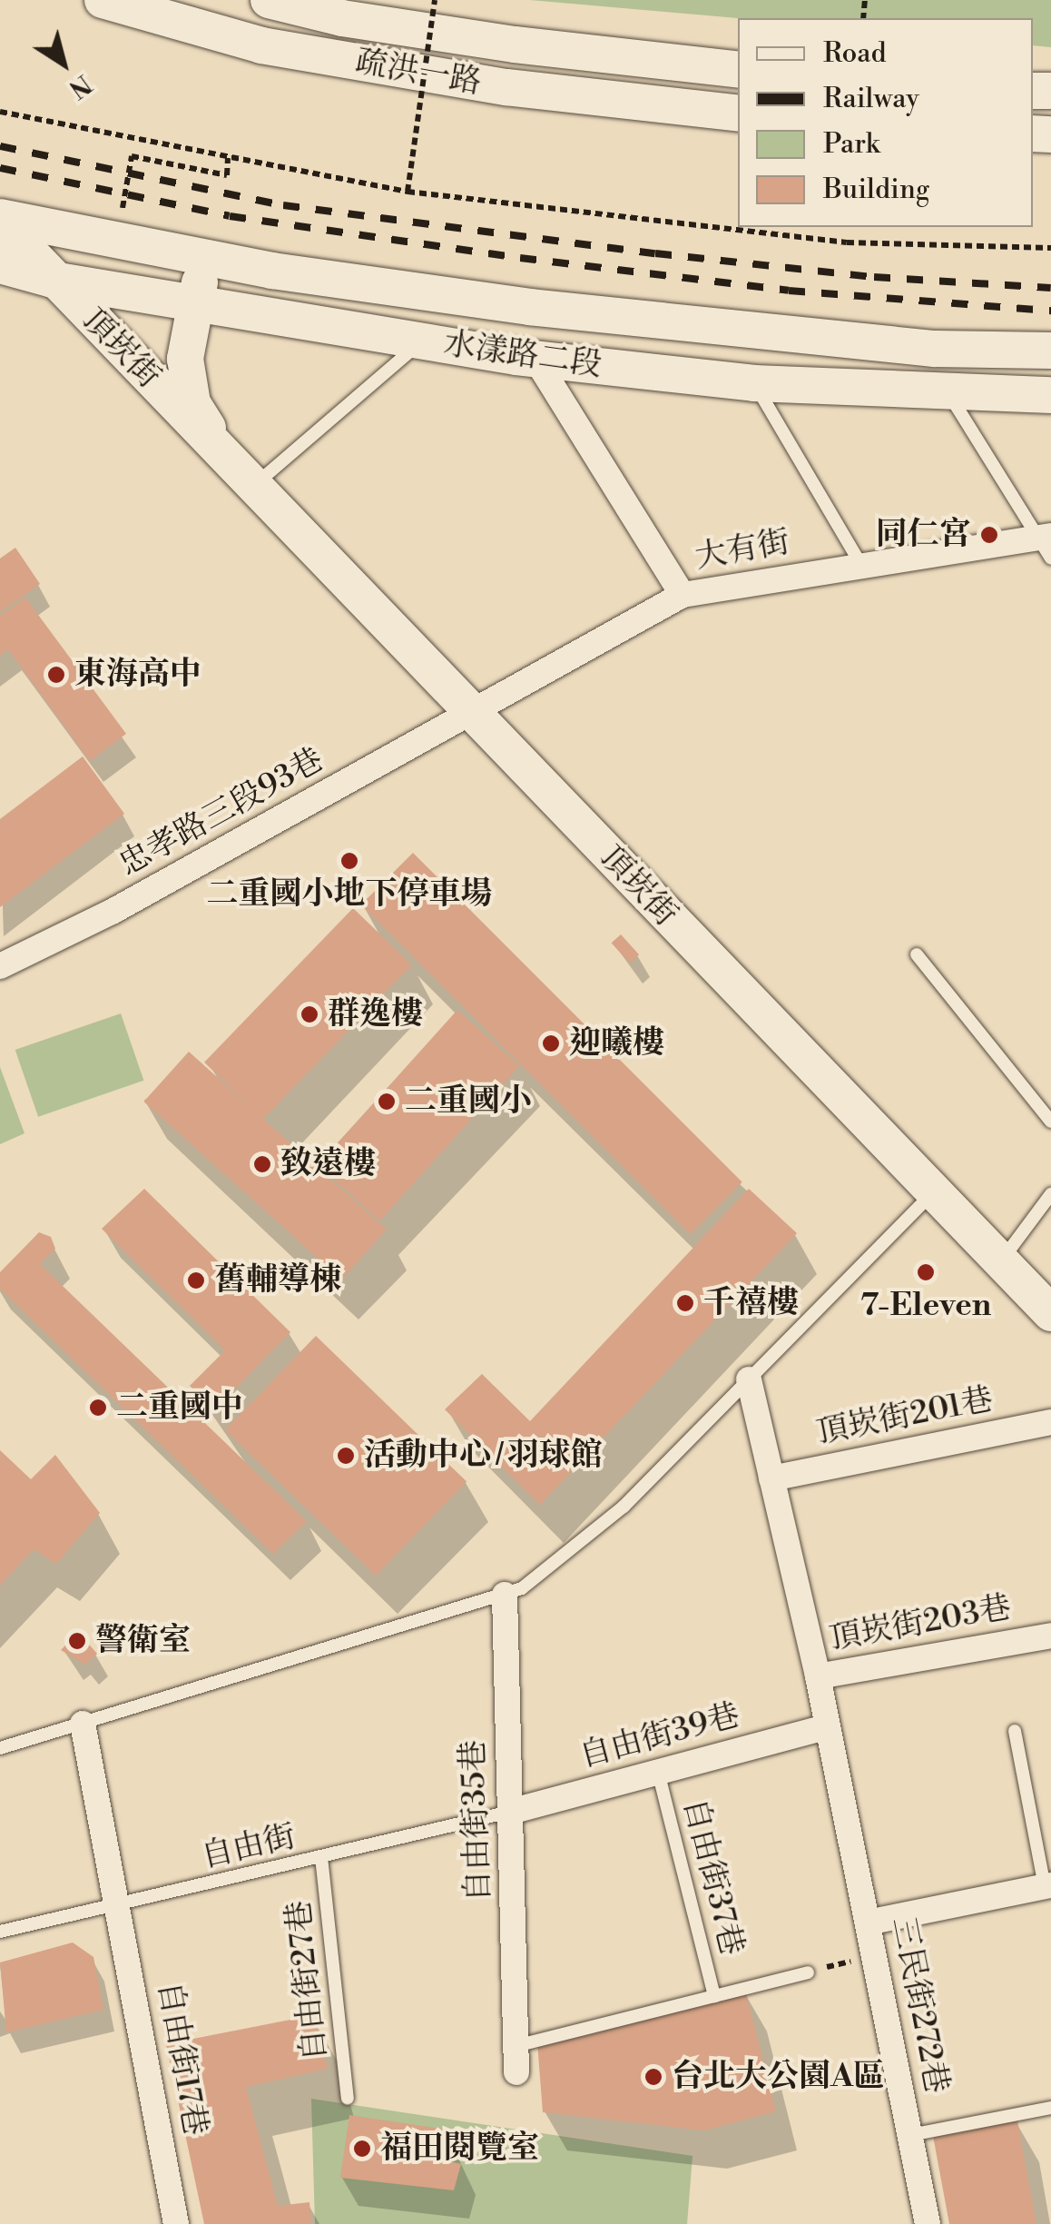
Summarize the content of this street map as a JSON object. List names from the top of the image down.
{
  "streets": {
    "street": [
      "疏洪一路",
      "頂崁街",
      "水漾路二段",
      "大有街",
      "忠孝路三段93巷",
      "頂崁街201巷",
      "頂崁街203巷",
      "自由街39巷",
      "自由街35巷",
      "三民街272巷",
      "自由街17巷"
    ],
    "lane": ["自由街", "自由街37巷", "自由街27巷"]
  },
  "crossings": [
    ["頂崁街", "水漾路二段"],
    ["頂崁街", "大有街"],
    ["頂崁街", "忠孝路三段93巷"],
    ["大有街", "忠孝路三段93巷"],
    ["頂崁街203巷", "自由街39巷"],
    ["頂崁街203巷", "三民街272巷"],
    ["自由街39巷", "自由街35巷"],
    ["自由街39巷", "自由街"],
    ["自由街39巷", "自由街37巷"],
    ["自由街35巷", "自由街"],
    ["自由街", "自由街27巷"],
    ["自由街", "自由街17巷"]
  ],
  "places": [
    "同仁宮",
    "東海高中",
    "二重國小地下停車場",
    "群逸樓",
    "迎曦樓",
    "二重國小",
    "致遠樓",
    "7-Eleven",
    "舊輔導棟",
    "千禧樓",
    "二重國中",
    "活動中心 / 羽球館",
    "警衛室",
    "台北大公園A區",
    "福田閱覽室"
  ],
  "legend": [
    "Road",
    "Railway",
    "Park",
    "Building"
  ],
  "north": "bottom right"
}
